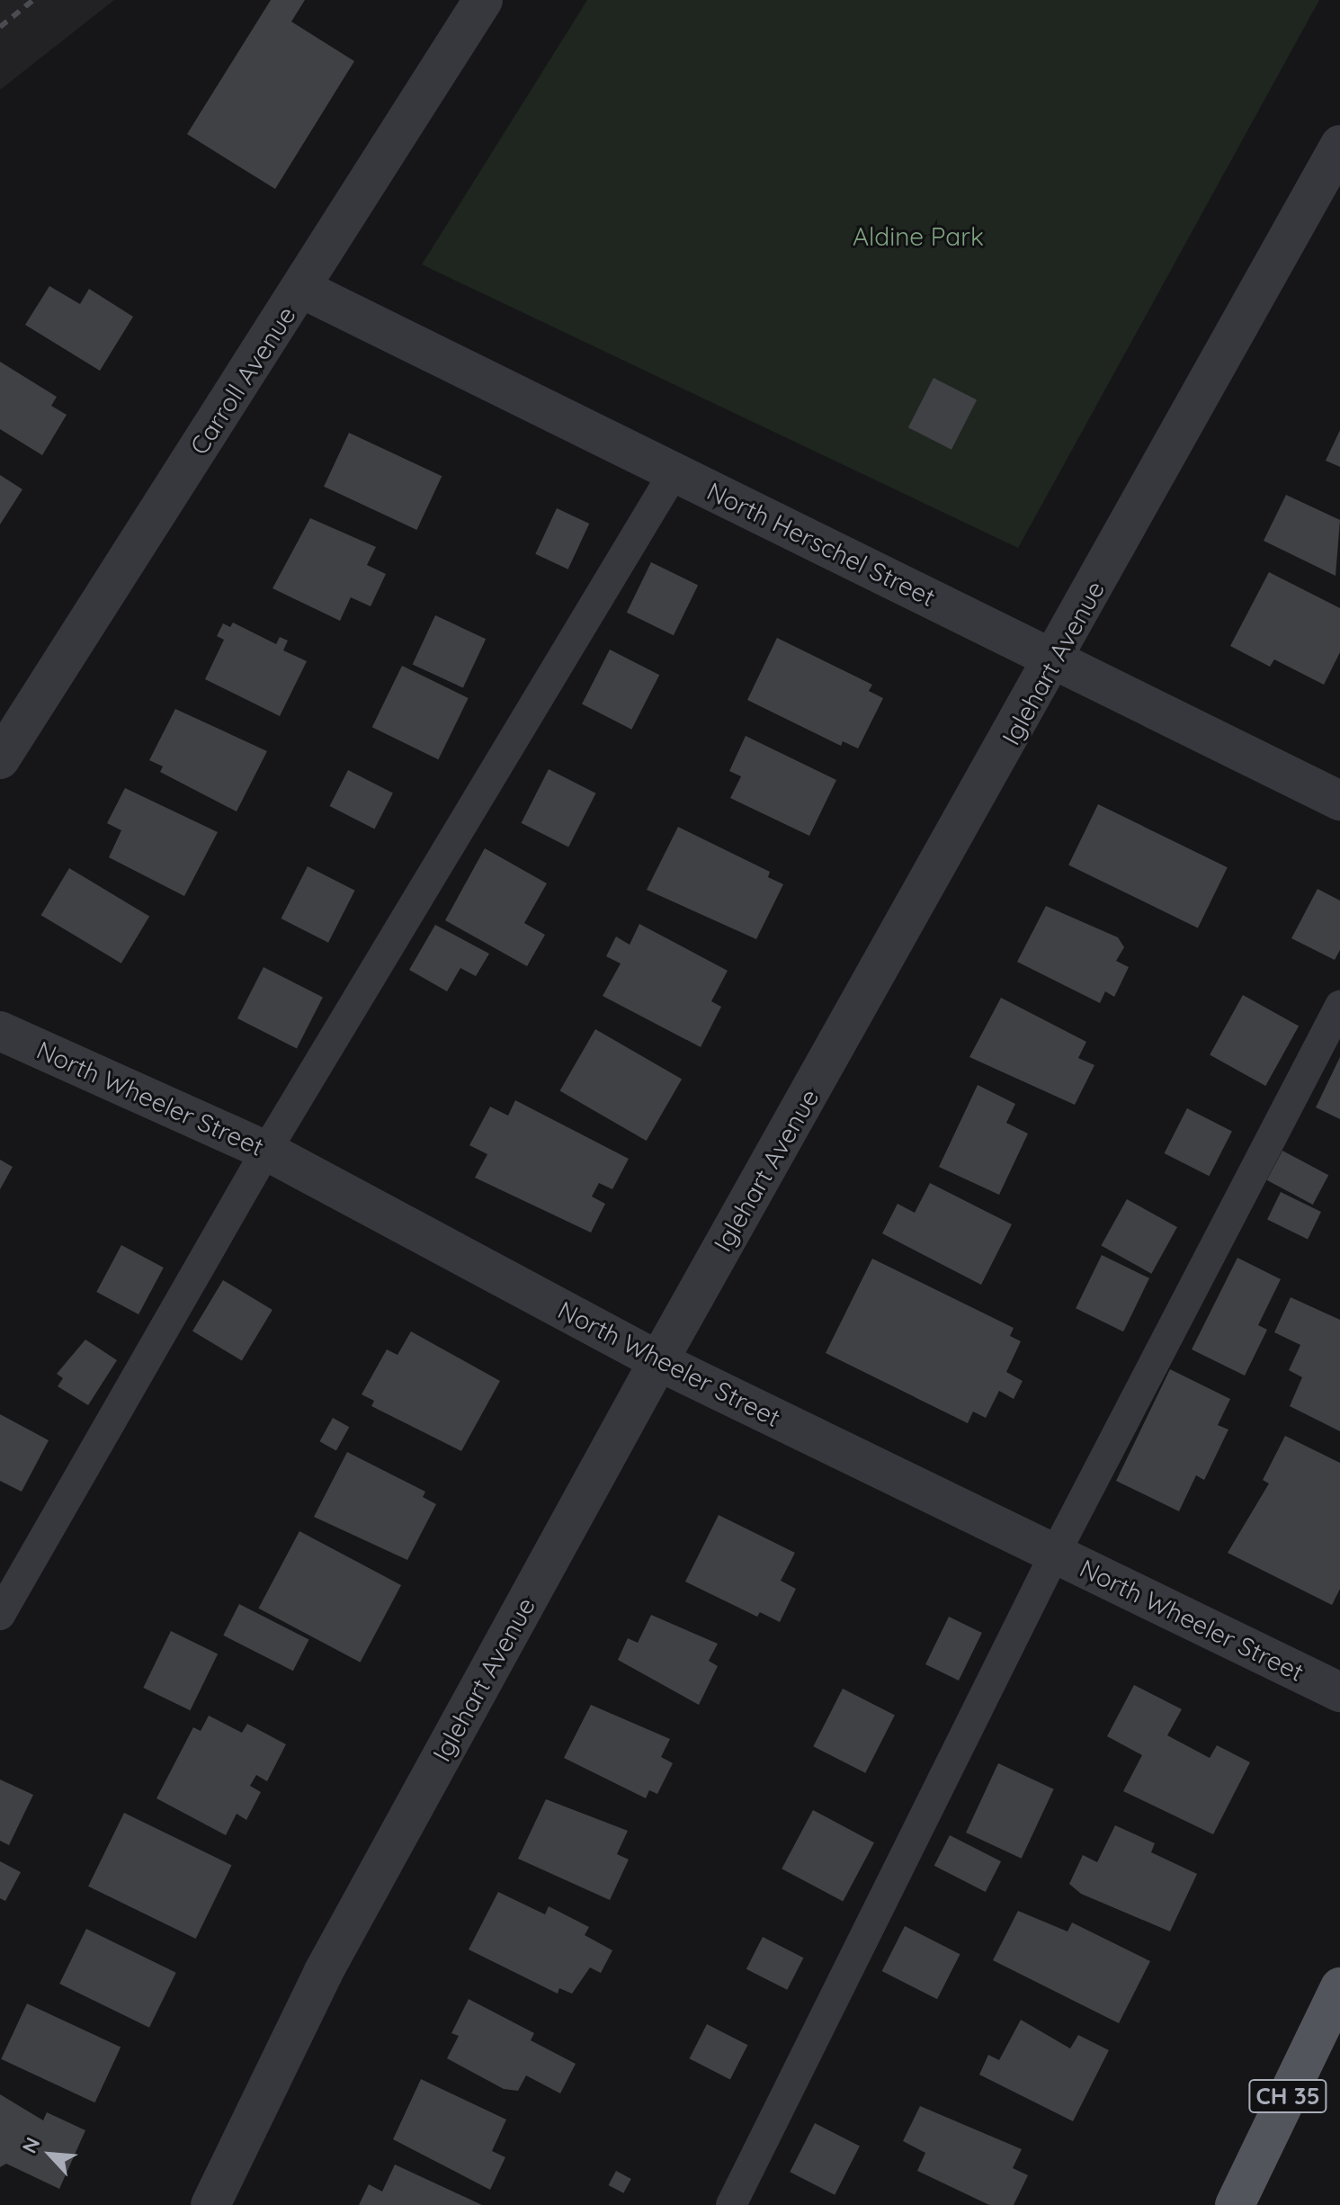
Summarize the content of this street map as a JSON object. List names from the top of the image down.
{
  "streets": {
    "main road": ["CH 35"],
    "street": [
      "Carroll Avenue",
      "North Herschel Street",
      "Iglehart Avenue",
      "North Wheeler Street"
    ]
  },
  "crossings": [
    ["Carroll Avenue", "North Herschel Street"],
    ["North Herschel Street", "Iglehart Avenue"],
    ["Iglehart Avenue", "North Wheeler Street"]
  ],
  "parks": ["Aldine Park"],
  "north": "top left"
}
